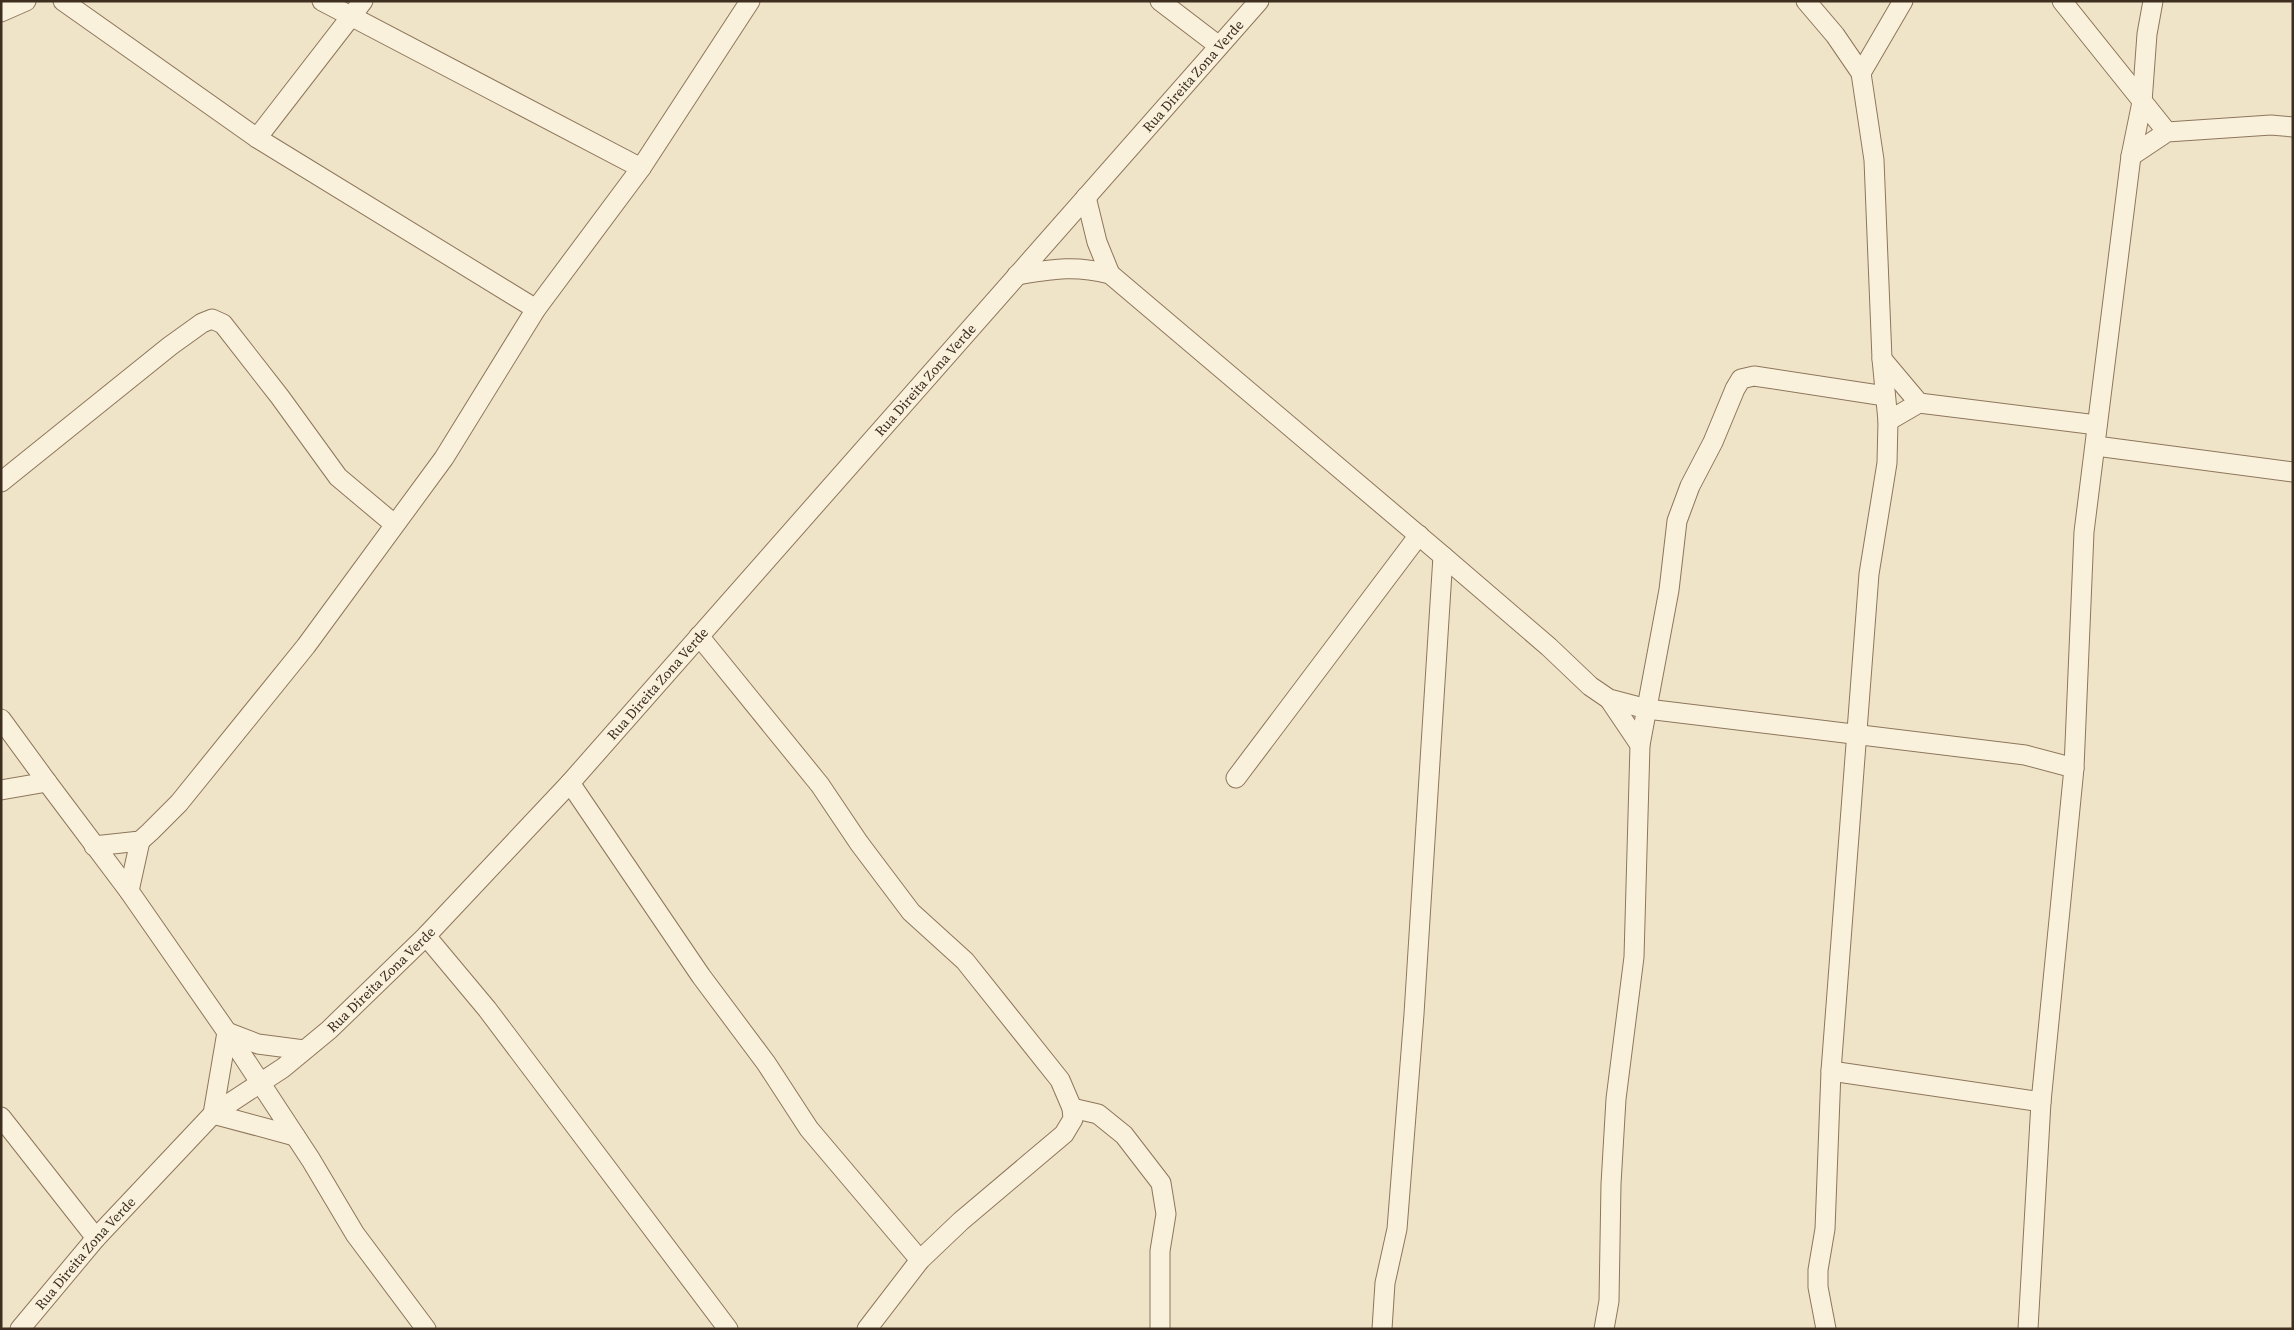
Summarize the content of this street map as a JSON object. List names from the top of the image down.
{
  "streets": {
    "street": ["Rua Direita Zona Verde"]
  }
}
